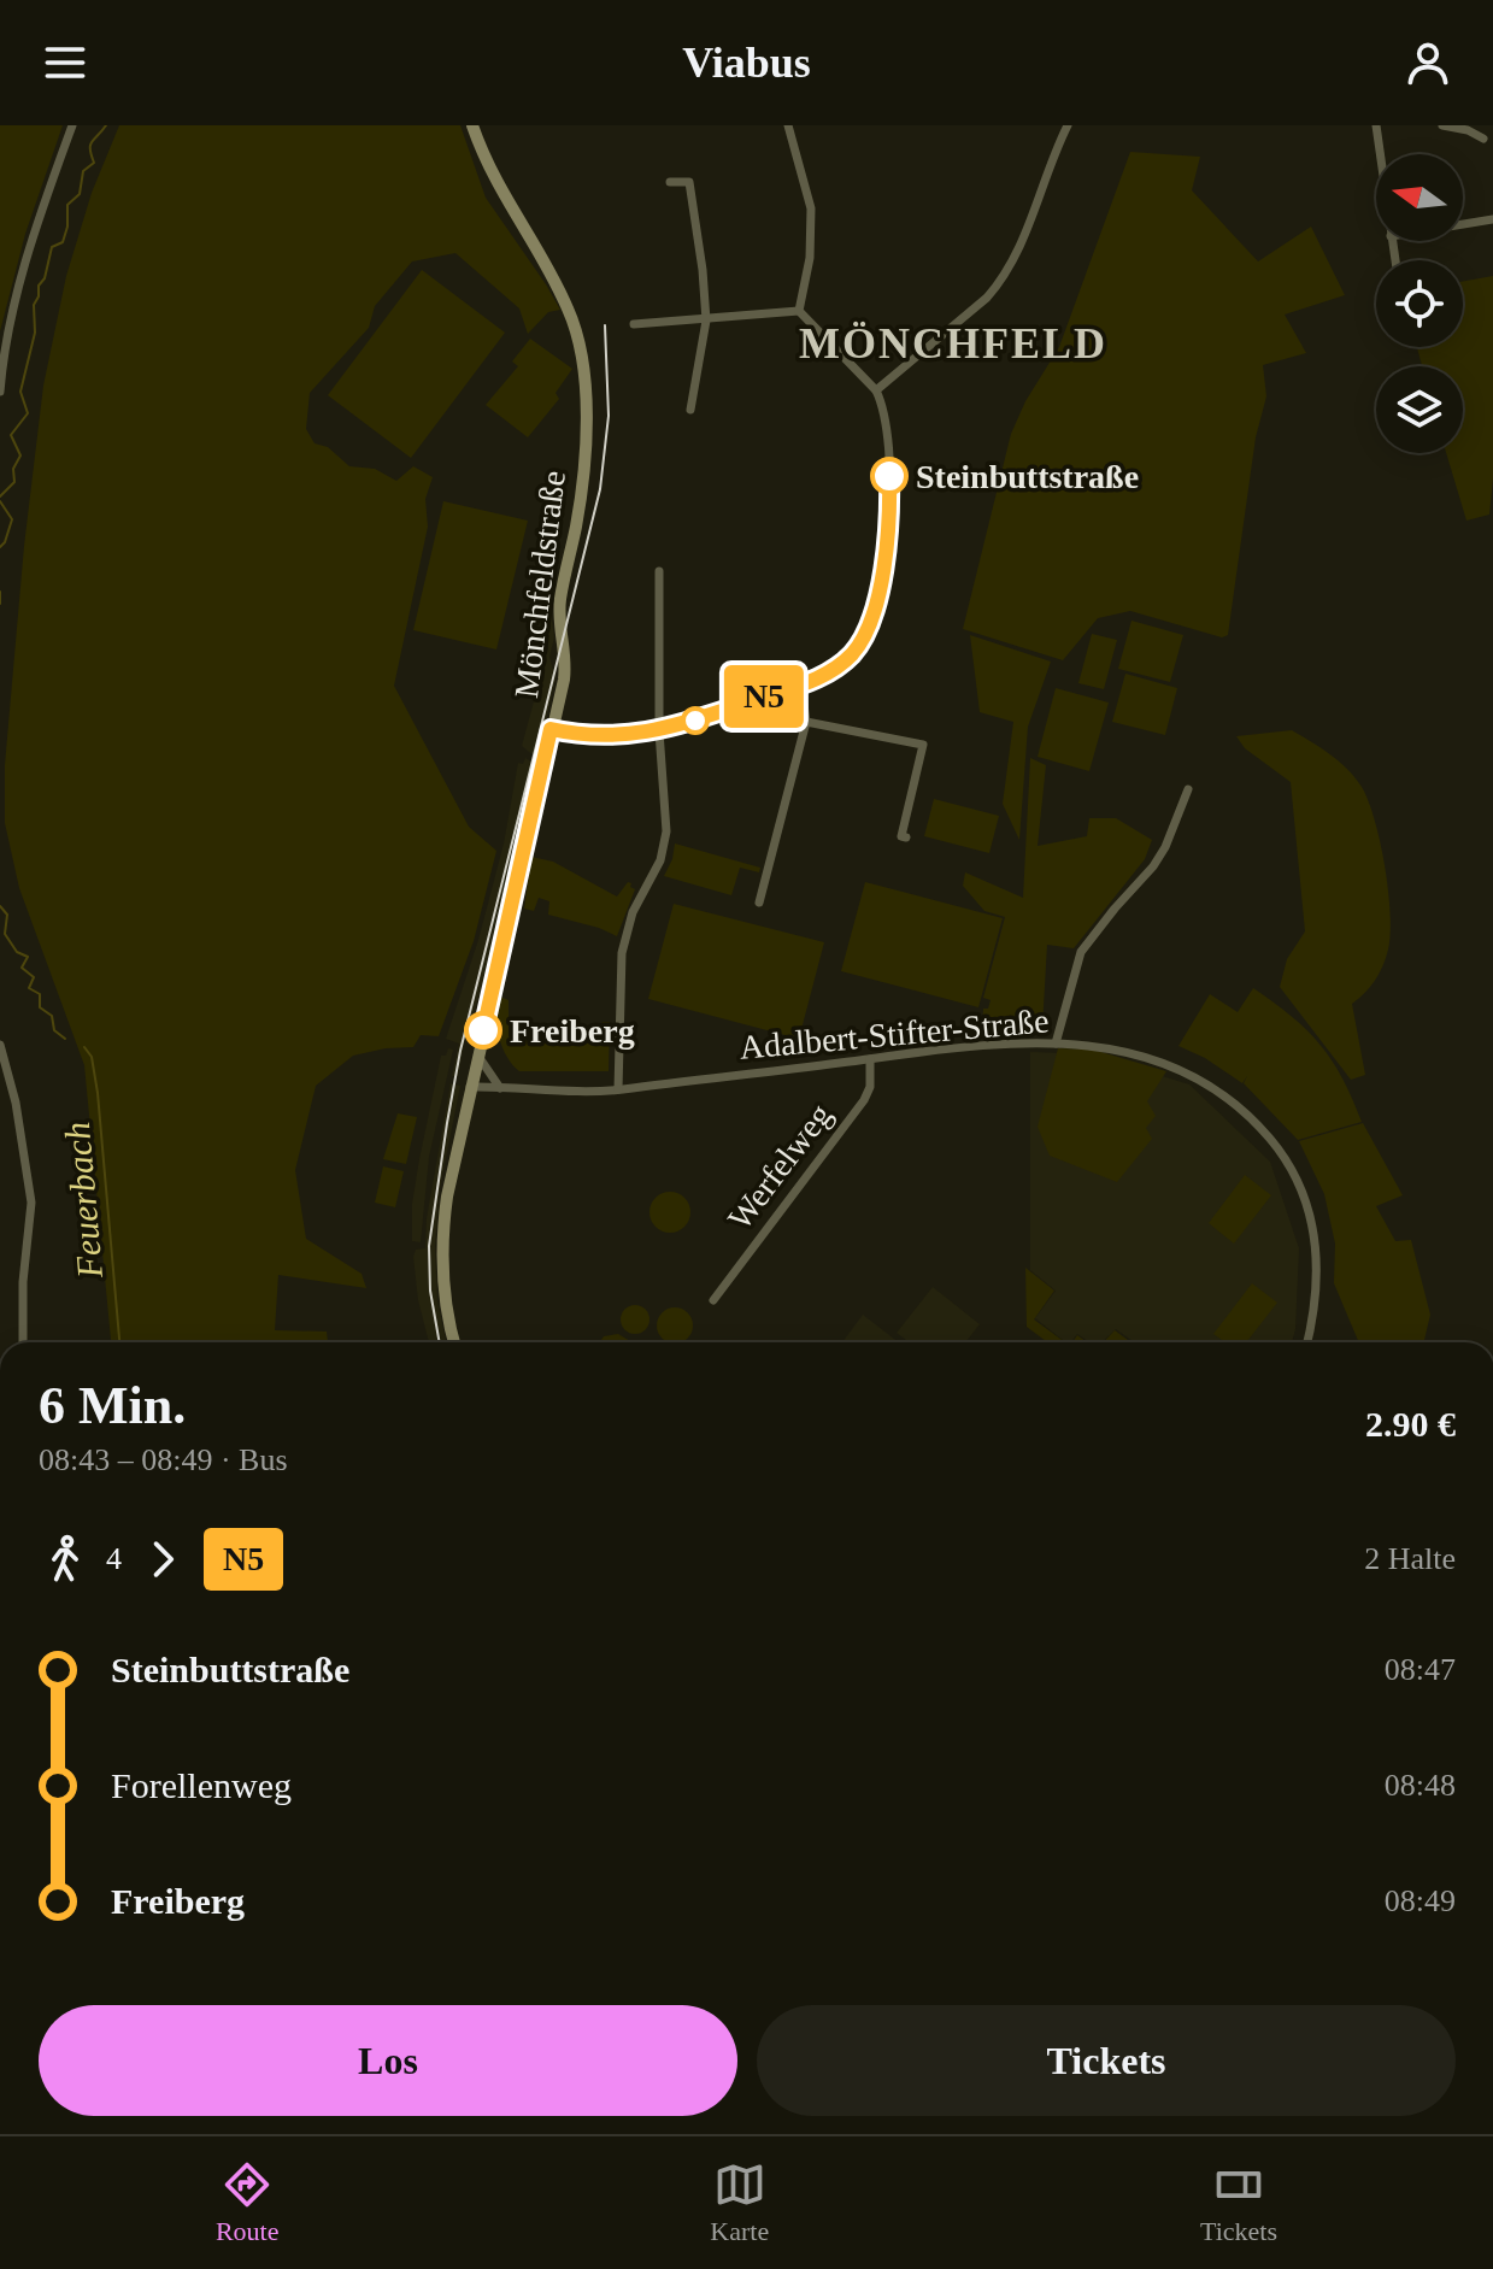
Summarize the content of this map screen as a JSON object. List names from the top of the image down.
{
  "streets": {
    "main road": ["Mönchfeldstraße"],
    "street": ["Adalbert-Stifter-Straße", "Werfelweg"]
  },
  "crossings": [
    ["Mönchfeldstraße", "Adalbert-Stifter-Straße"],
    ["Adalbert-Stifter-Straße", "Werfelweg"]
  ],
  "districts": ["MÖNCHFELD"],
  "water": ["Feuerbach"],
  "places": ["Steinbuttstraße", "Freiberg"],
  "lines": ["bus line N5"],
  "north": "left",
  "page": {
    "header": "Viabus",
    "on_map": "N5",
    "heading": ["6 Min.", "08:43 – 08:49 · Bus", "2.90 €"],
    "legs": ["4", "N5", "2 Halte"],
    "list": [
      {
        "name": "Steinbuttstraße",
        "value": "08:47"
      },
      {
        "name": "Forellenweg",
        "value": "08:48"
      },
      {
        "name": "Freiberg",
        "value": "08:49"
      }
    ],
    "buttons": ["Los", "Tickets"],
    "tabs": ["Route", "Karte", "Tickets"]
  }
}
